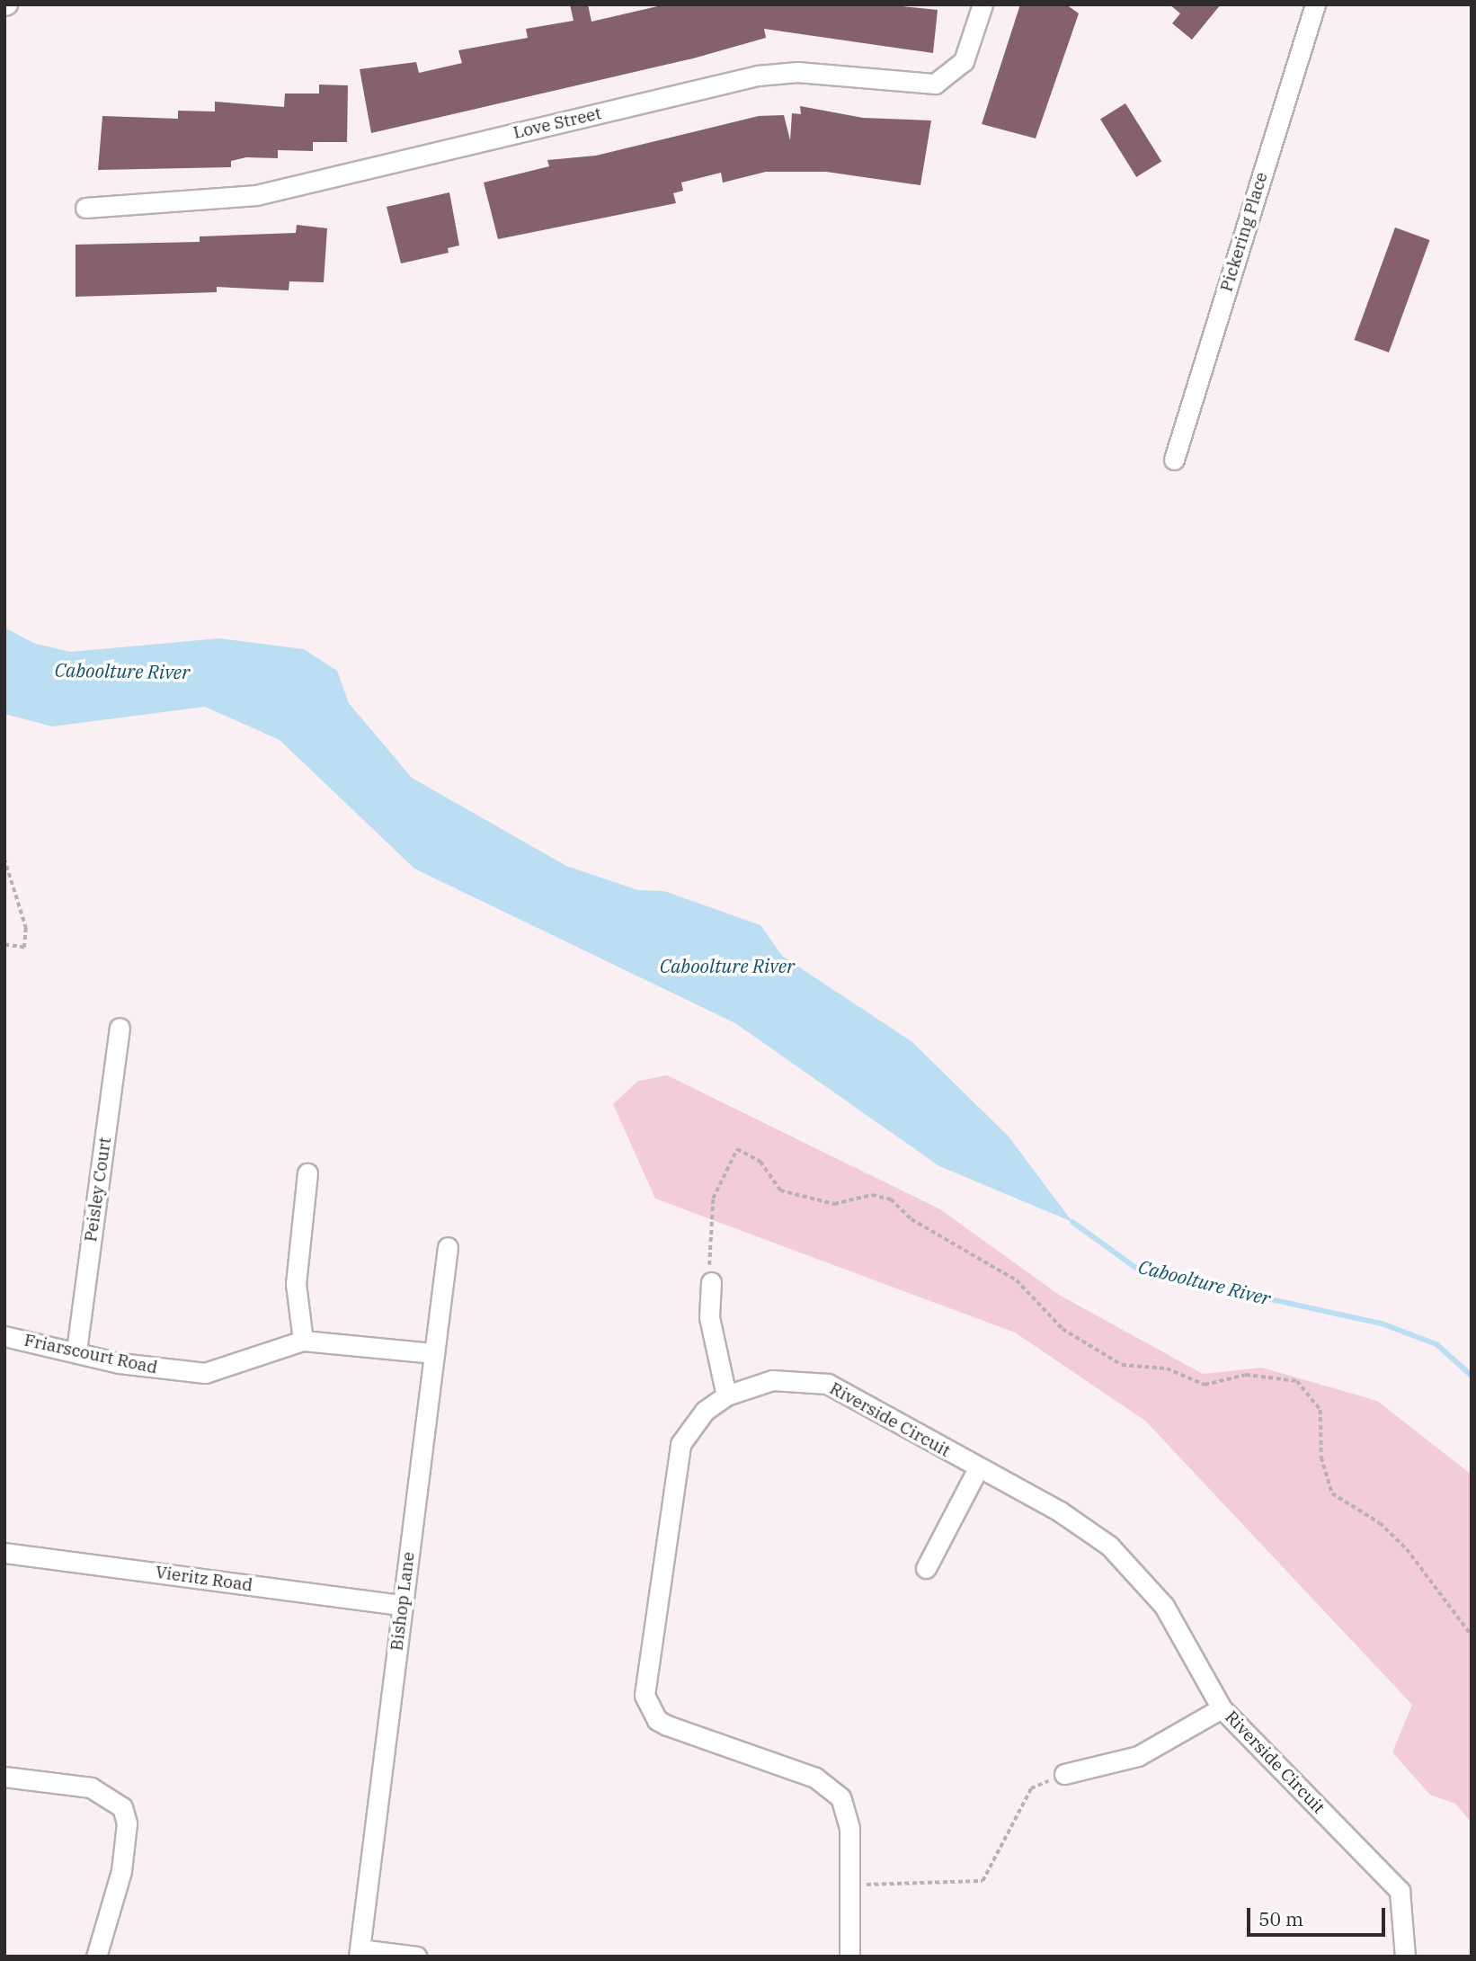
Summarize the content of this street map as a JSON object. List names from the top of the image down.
{
  "streets": {
    "street": [
      "Love Street",
      "Pickering Place",
      "Peisley Court",
      "Friarscourt Road",
      "Riverside Circuit",
      "Vieritz Road",
      "Bishop Lane"
    ]
  },
  "crossings": [
    ["Peisley Court", "Friarscourt Road"],
    ["Friarscourt Road", "Bishop Lane"],
    ["Vieritz Road", "Bishop Lane"]
  ],
  "water": ["Caboolture River"],
  "scale_bar": "50 m"
}
